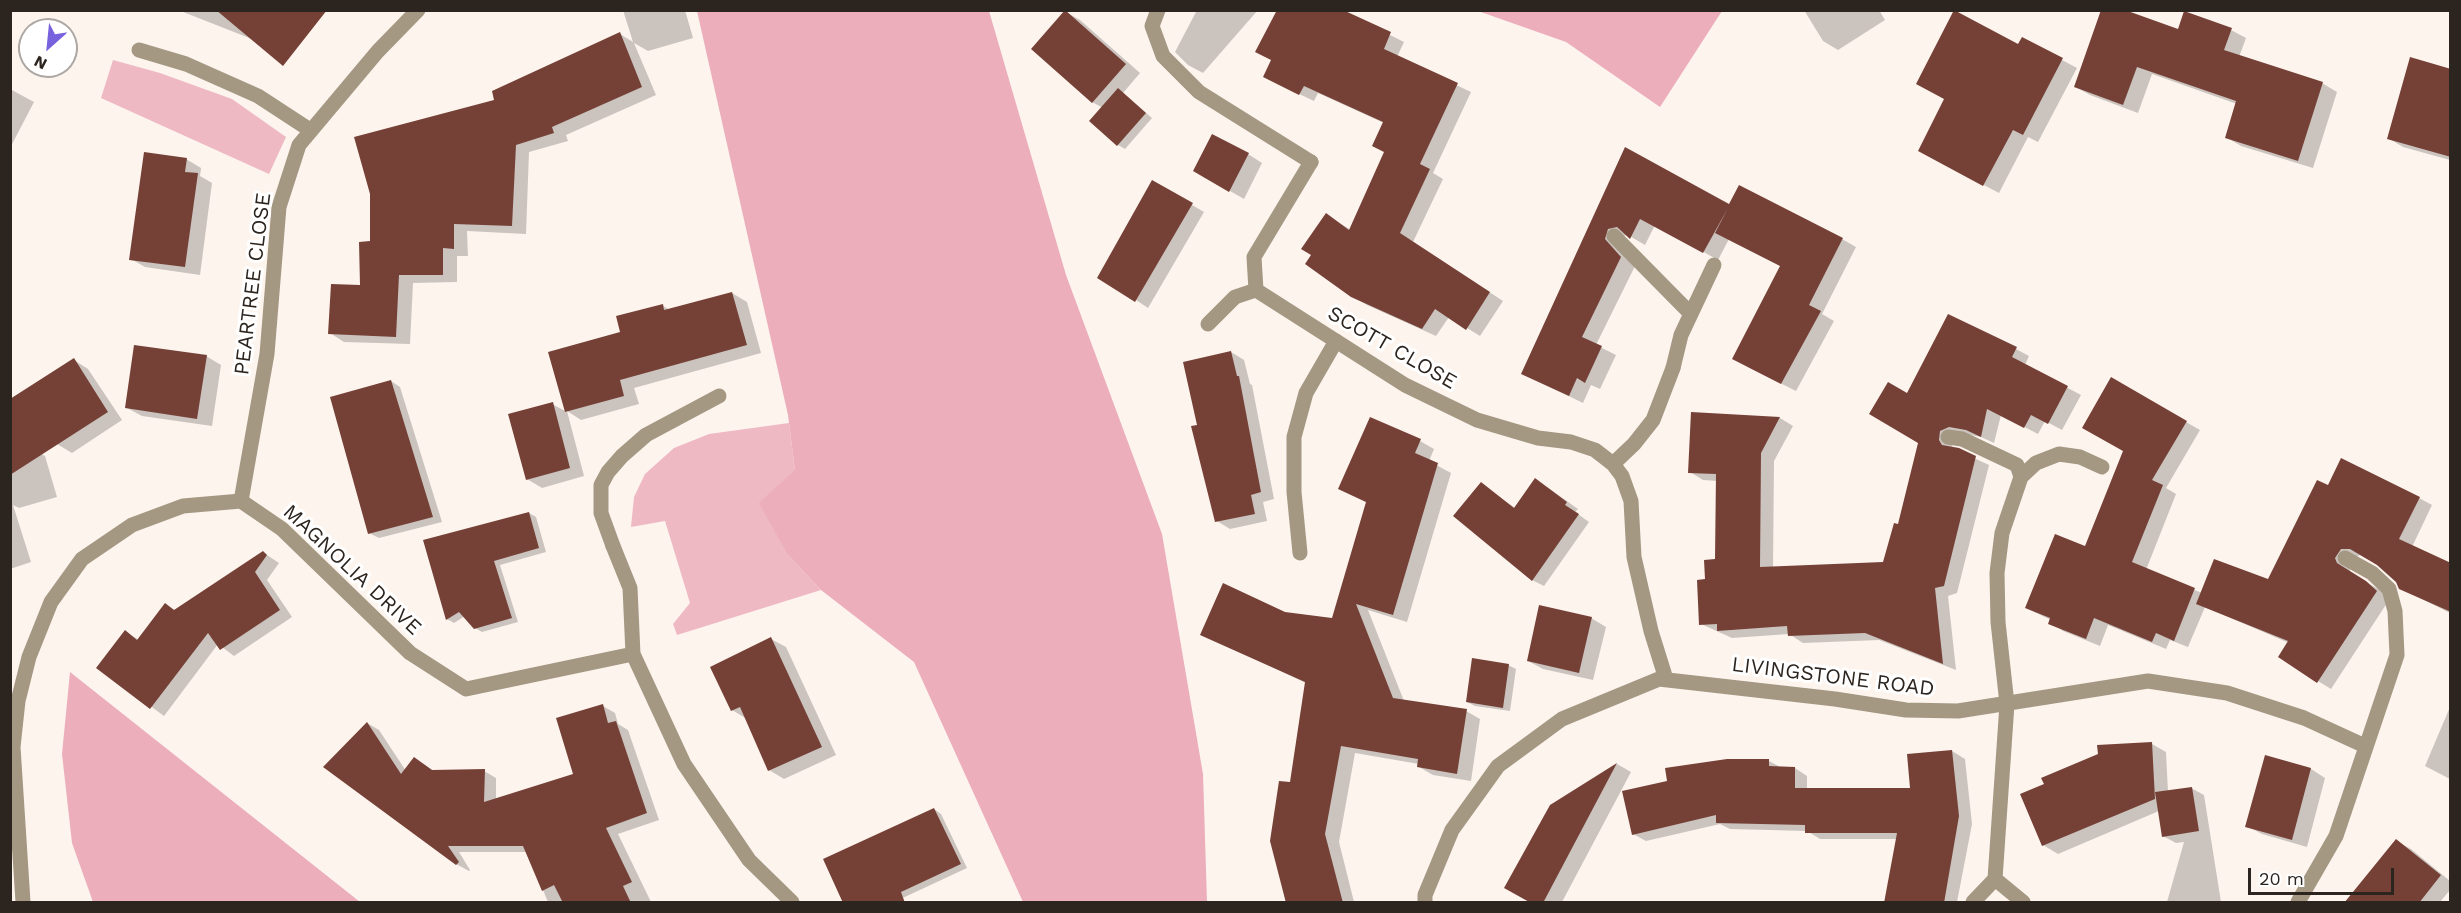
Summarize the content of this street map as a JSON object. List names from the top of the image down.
{
  "streets": {
    "street": [
      "PEARTREE CLOSE",
      "SCOTT CLOSE",
      "MAGNOLIA DRIVE",
      "LIVINGSTONE ROAD"
    ]
  },
  "crossings": [
    ["PEARTREE CLOSE", "MAGNOLIA DRIVE"],
    ["SCOTT CLOSE", "LIVINGSTONE ROAD"]
  ],
  "scale_bar": "20 m",
  "north": "bottom left"
}
